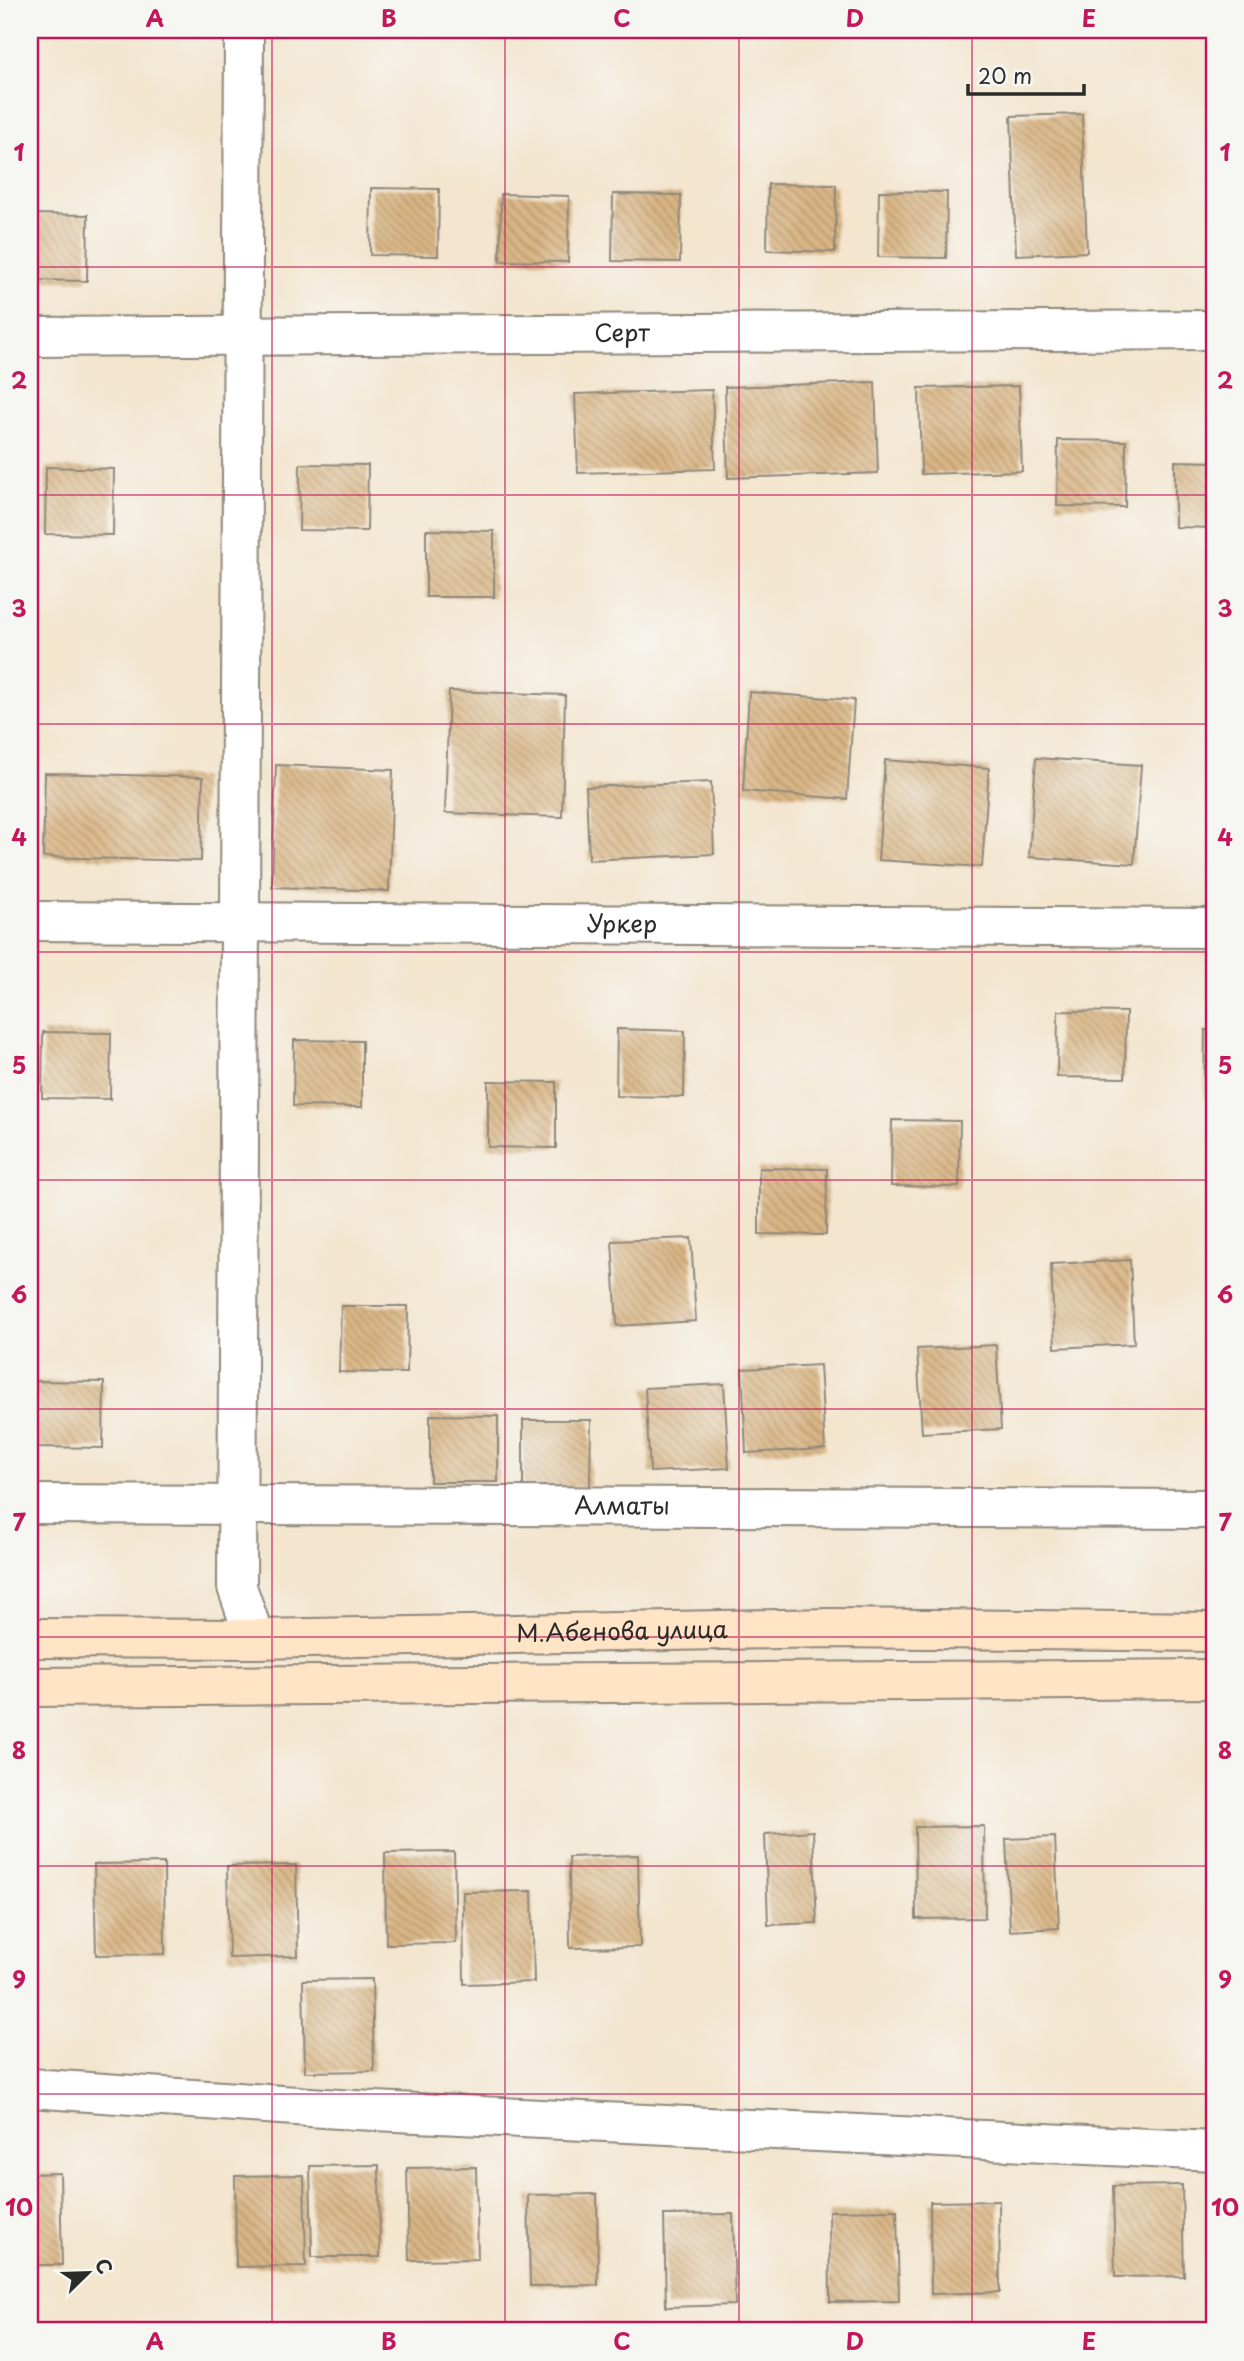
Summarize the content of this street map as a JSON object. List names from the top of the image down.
{
  "streets": {
    "main road": ["М.Абенова улица"],
    "street": ["Серт", "Уркер", "Алматы"]
  },
  "scale_bar": "20 m",
  "north": "top right",
  "grid": {
    "columns": [
      "A",
      "B",
      "C",
      "D",
      "E"
    ],
    "rows": [
      "1",
      "2",
      "3",
      "4",
      "5",
      "6",
      "7",
      "8",
      "9",
      "10"
    ]
  }
}
